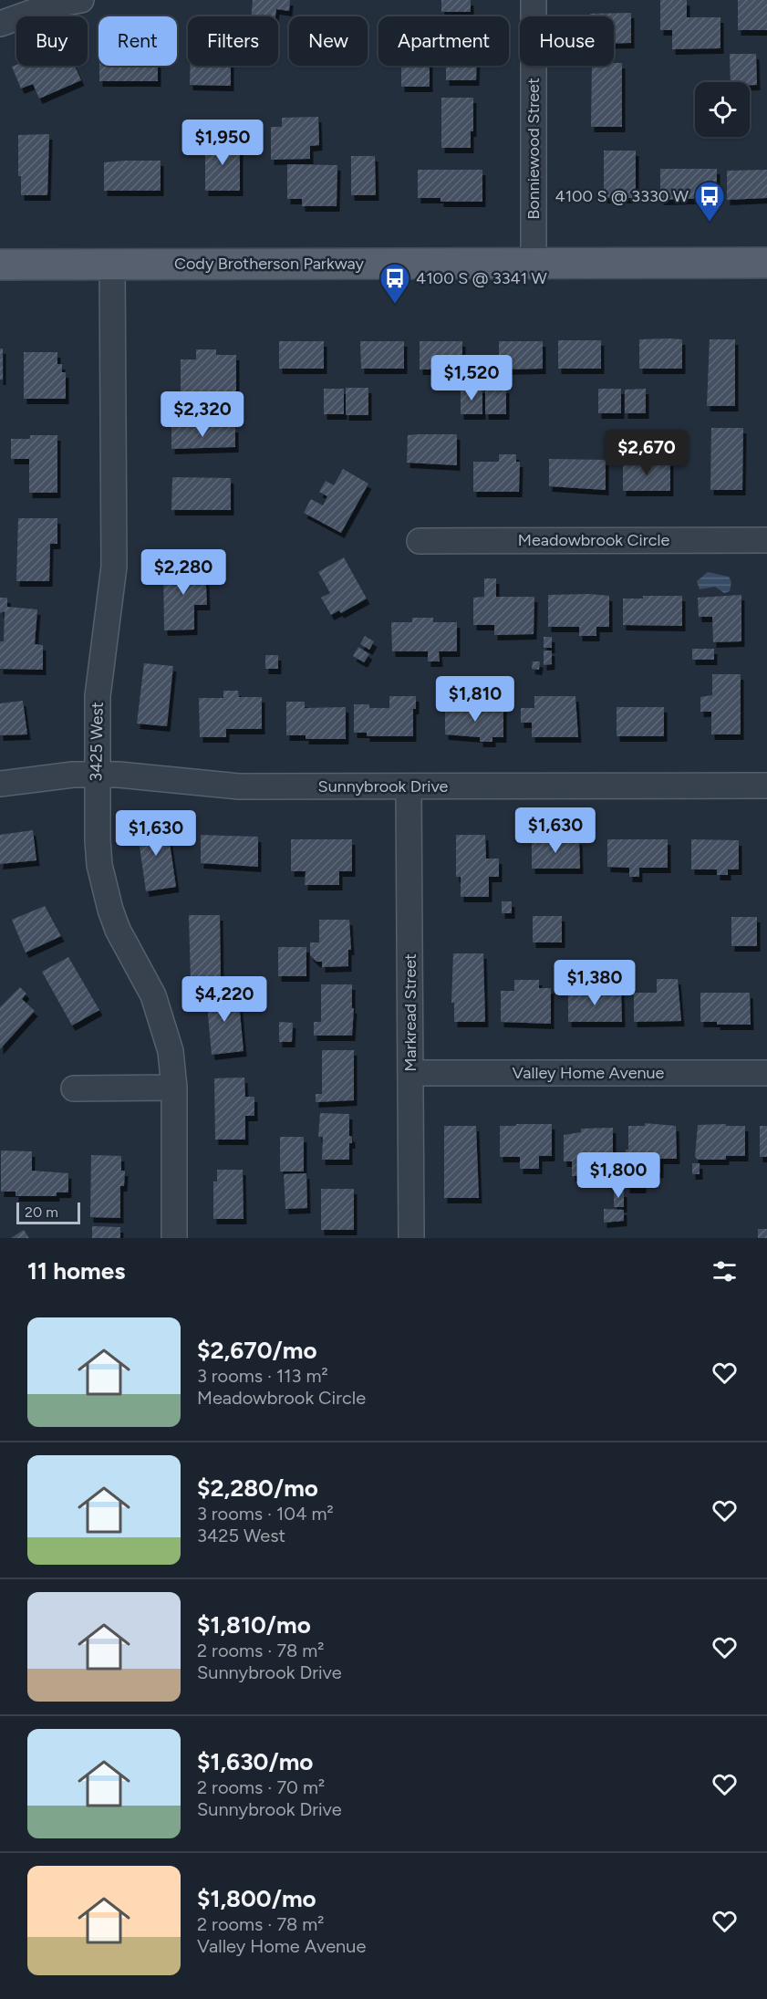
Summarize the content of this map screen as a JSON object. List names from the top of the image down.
{
  "streets": {
    "main road": ["Cody Brotherson Parkway"],
    "street": [
      "Bonniewood Street",
      "Meadowbrook Circle",
      "3425 West",
      "Sunnybrook Drive",
      "Markread Street",
      "Valley Home Avenue"
    ]
  },
  "crossings": [
    ["Bonniewood Street", "Cody Brotherson Parkway"],
    ["Cody Brotherson Parkway", "3425 West"],
    ["3425 West", "Sunnybrook Drive"],
    ["Sunnybrook Drive", "Markread Street"],
    ["Markread Street", "Valley Home Avenue"]
  ],
  "places": {
    "bus stop": ["4100 S @ 3330 W", "4100 S @ 3341 W"]
  },
  "scale_bar": "20 m",
  "page": {
    "chip": [
      "Buy",
      "Rent",
      "Filters",
      "New",
      "Apartment",
      "House"
    ],
    "price": [
      "$1,950",
      "$1,520",
      "$2,320",
      "$2,670",
      "$2,280",
      "$1,810",
      "$1,630",
      "$1,630",
      "$1,380",
      "$4,220",
      "$1,800"
    ],
    "scale": "20 m",
    "heading": "11 homes",
    "list": [
      {
        "name": "$2,670/mo",
        "note": "3 rooms · 113 m² · Meadowbrook Circle"
      },
      {
        "name": "$2,280/mo",
        "note": "3 rooms · 104 m² · 3425 West"
      },
      {
        "name": "$1,810/mo",
        "note": "2 rooms · 78 m² · Sunnybrook Drive"
      },
      {
        "name": "$1,630/mo",
        "note": "2 rooms · 70 m² · Sunnybrook Drive"
      },
      {
        "name": "$1,800/mo",
        "note": "2 rooms · 78 m² · Valley Home Avenue"
      }
    ]
  }
}
